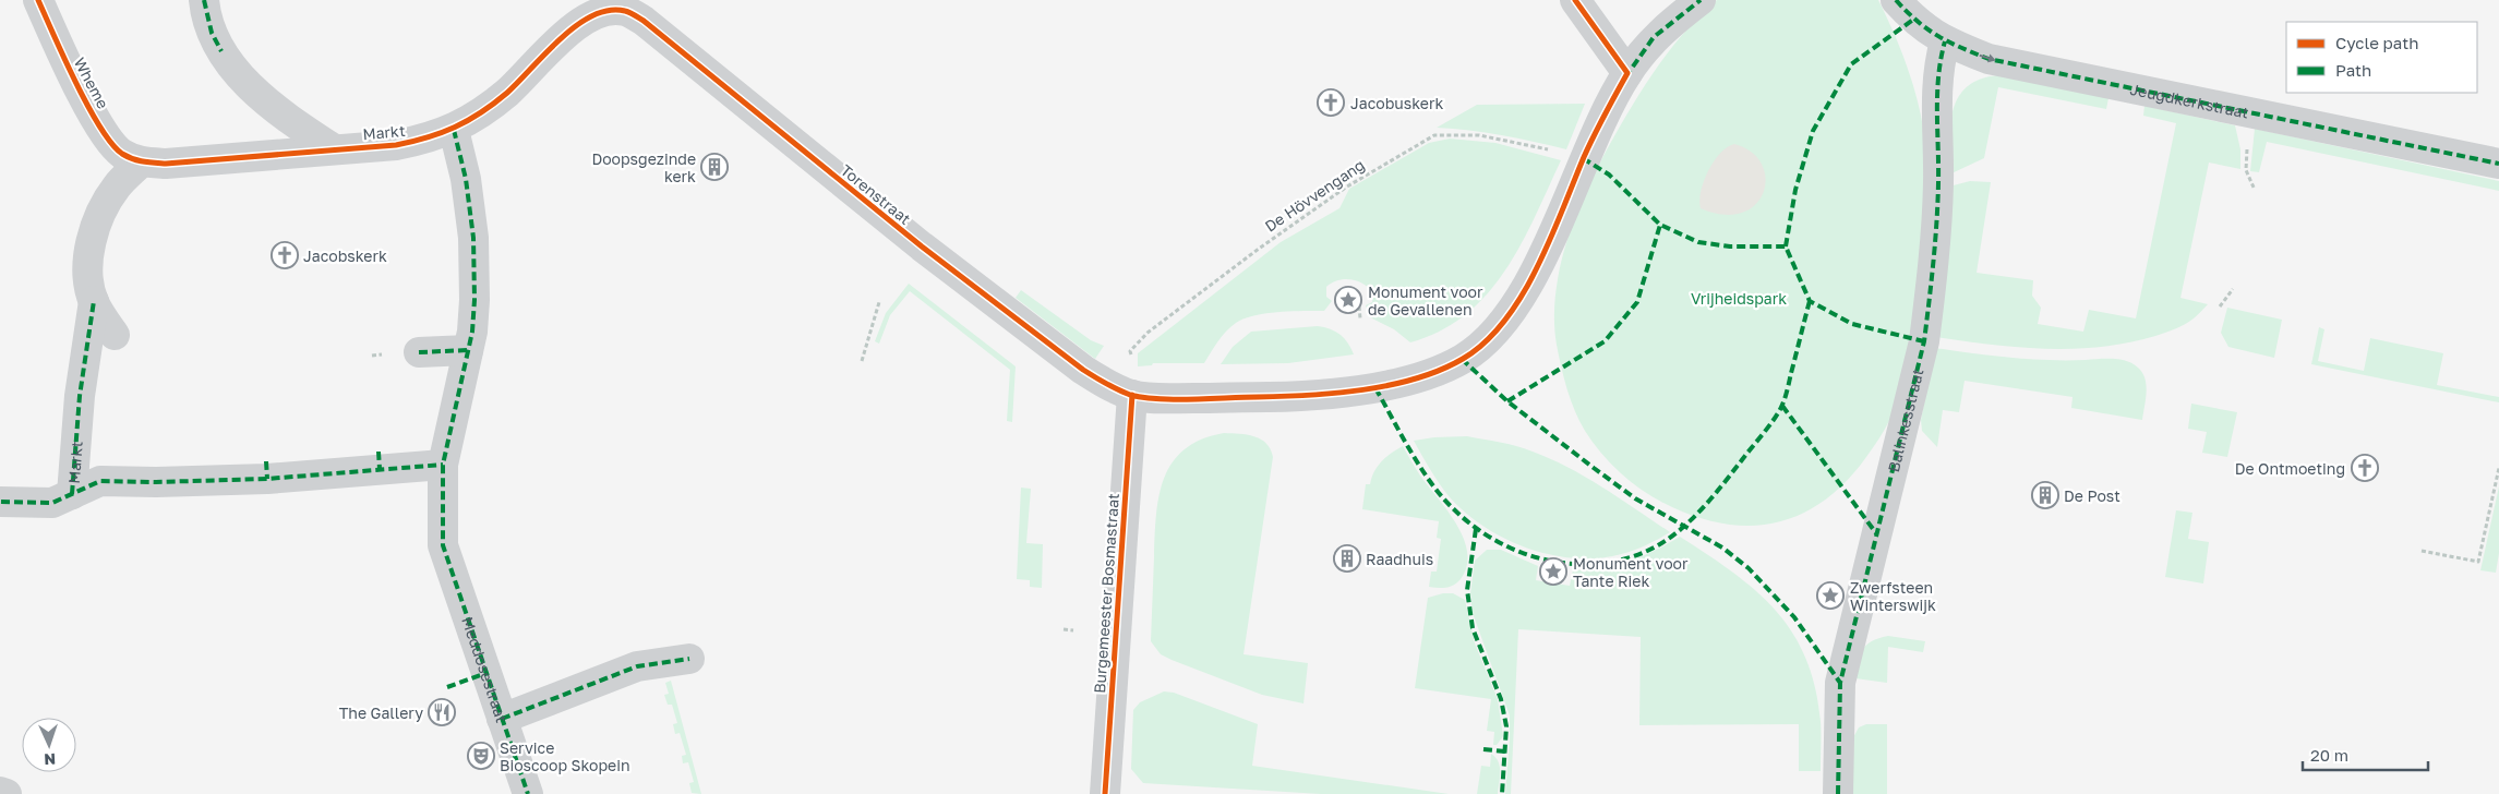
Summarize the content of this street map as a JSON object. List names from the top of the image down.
{
  "streets": {
    "street": [
      "Wheme",
      "Jeugdkerkstraat",
      "Markt",
      "Torenstraat",
      "Balinkesstraat",
      "Burgemeester Bosmastraat",
      "Meddosestraat"
    ],
    "path": ["De Hövvengang"]
  },
  "crossings": [
    ["Wheme", "Markt"],
    ["Jeugdkerkstraat", "Balinkesstraat"],
    ["Markt", "Torenstraat"],
    ["Markt", "Meddosestraat"],
    ["Torenstraat", "De Hövvengang"],
    ["Torenstraat", "Burgemeester Bosmastraat"],
    ["De Hövvengang", "Burgemeester Bosmastraat"]
  ],
  "one_way": ["Jeugdkerkstraat"],
  "parks": ["Vrijheidspark"],
  "places": {
    "church": ["Jacobuskerk", "Jacobskerk", "De Ontmoeting"],
    "building": ["Doopsgezinde kerk", "De Post", "Raadhuis"],
    "place": ["Monument voor de Gevallenen", "Monument voor Tante Riek", "Zwerfsteen Winterswijk"],
    "restaurant": ["The Gallery"],
    "theatre": ["Service Bioscoop Skopein"]
  },
  "legend": ["Cycle path", "Path"],
  "scale_bar": "20 m",
  "north": "bottom"
}
